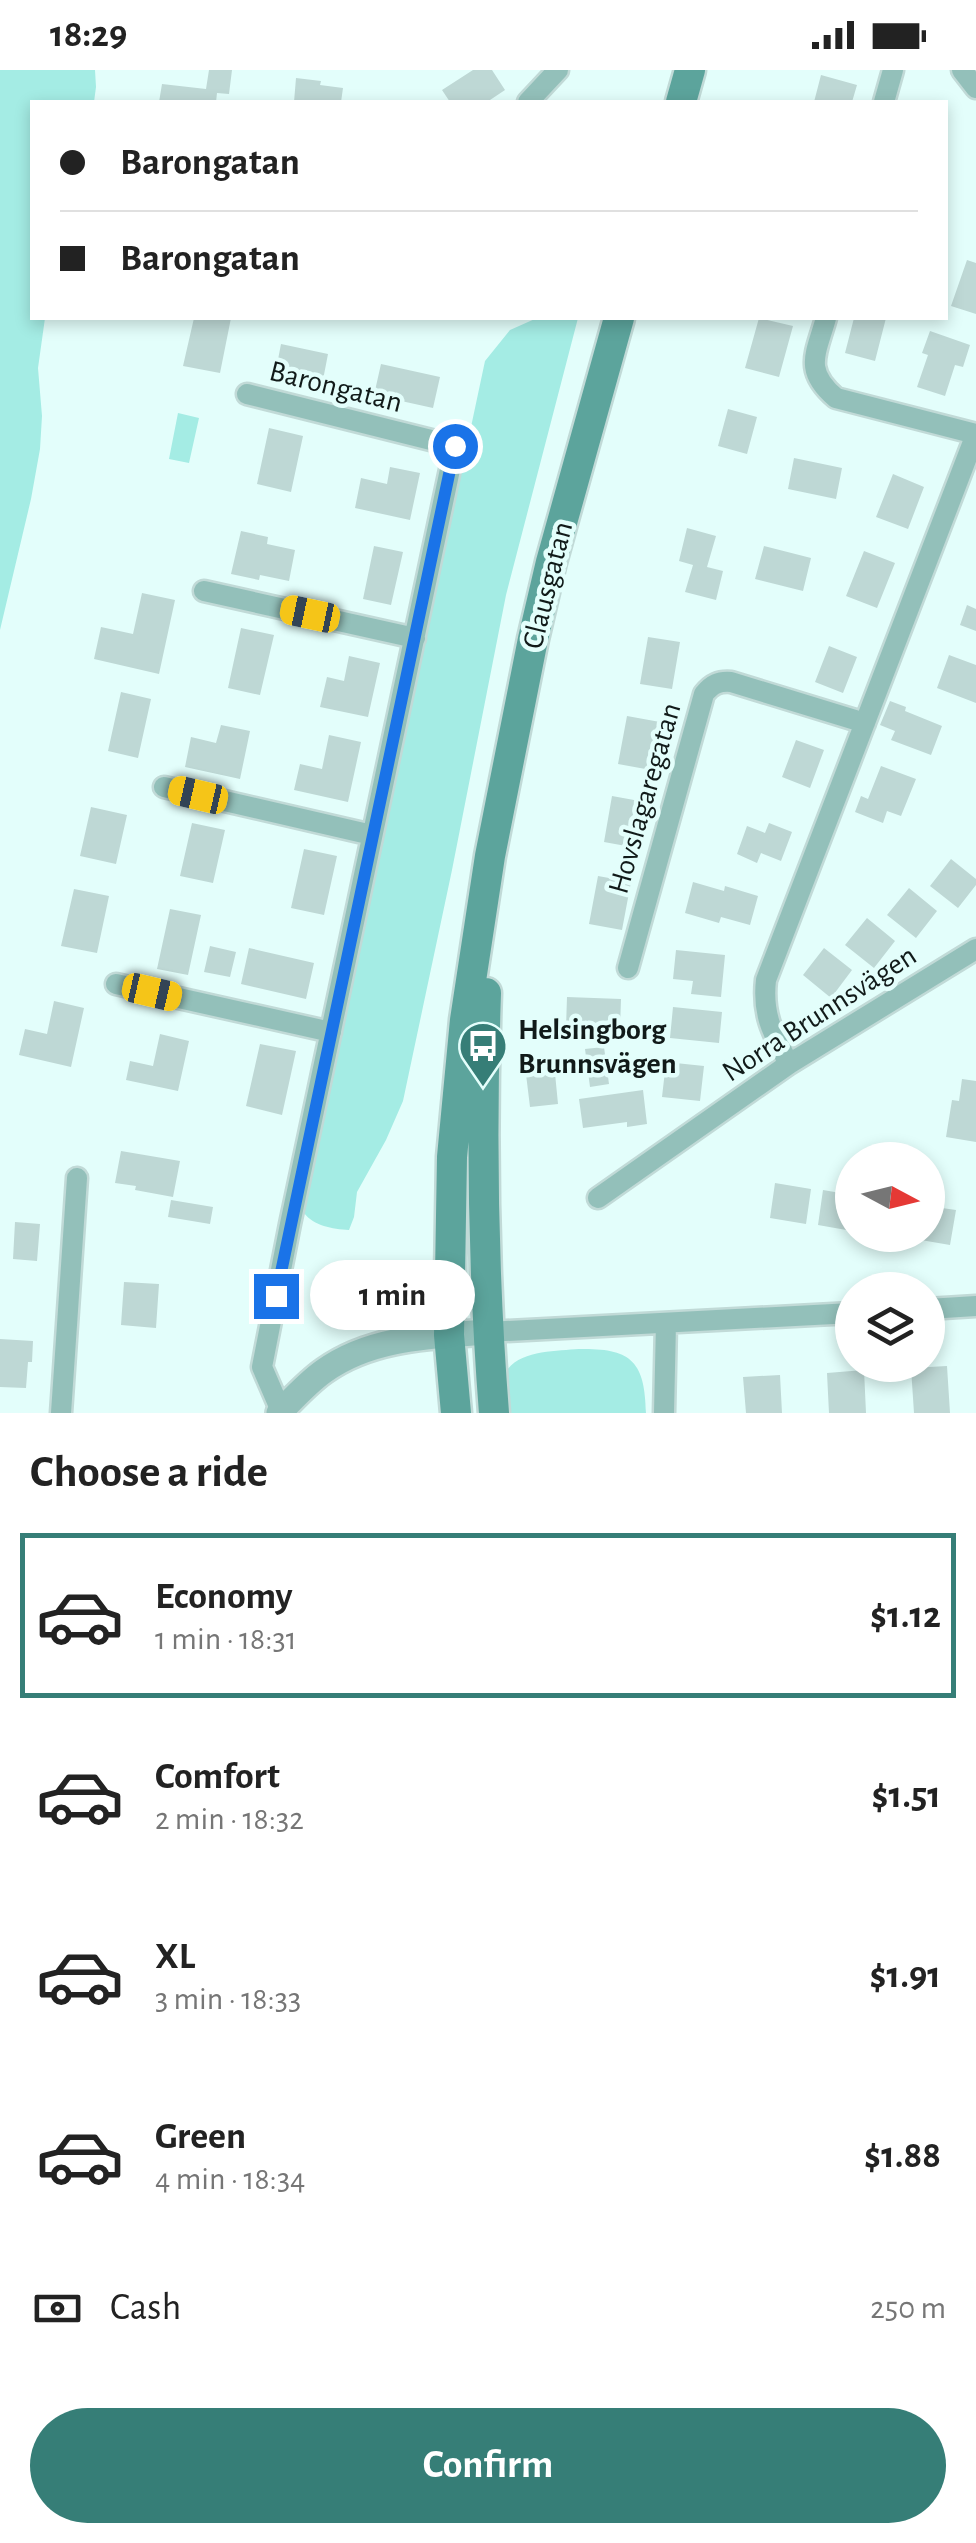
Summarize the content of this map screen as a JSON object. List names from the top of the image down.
{
  "streets": {
    "main road": ["Clausgatan"],
    "street": ["Barongatan", "Hovslagaregatan", "Norra Brunnsvägen"]
  },
  "places": {
    "bus stop": ["Helsingborg Brunnsvägen"]
  },
  "north": "right",
  "page": {
    "status": "18:29",
    "banner": ["Barongatan", "Barongatan"],
    "bubble": "1 min",
    "heading": "Choose a ride",
    "list": [
      {
        "name": "Economy",
        "note": "1 min · 18:31",
        "value": "$1.12"
      },
      {
        "name": "Comfort",
        "note": "2 min · 18:32",
        "value": "$1.51"
      },
      {
        "name": "XL",
        "note": "3 min · 18:33",
        "value": "$1.91"
      },
      {
        "name": "Green",
        "note": "4 min · 18:34",
        "value": "$1.88"
      }
    ],
    "pay": ["Cash", "250 m"],
    "buttons": "Confirm"
  }
}
